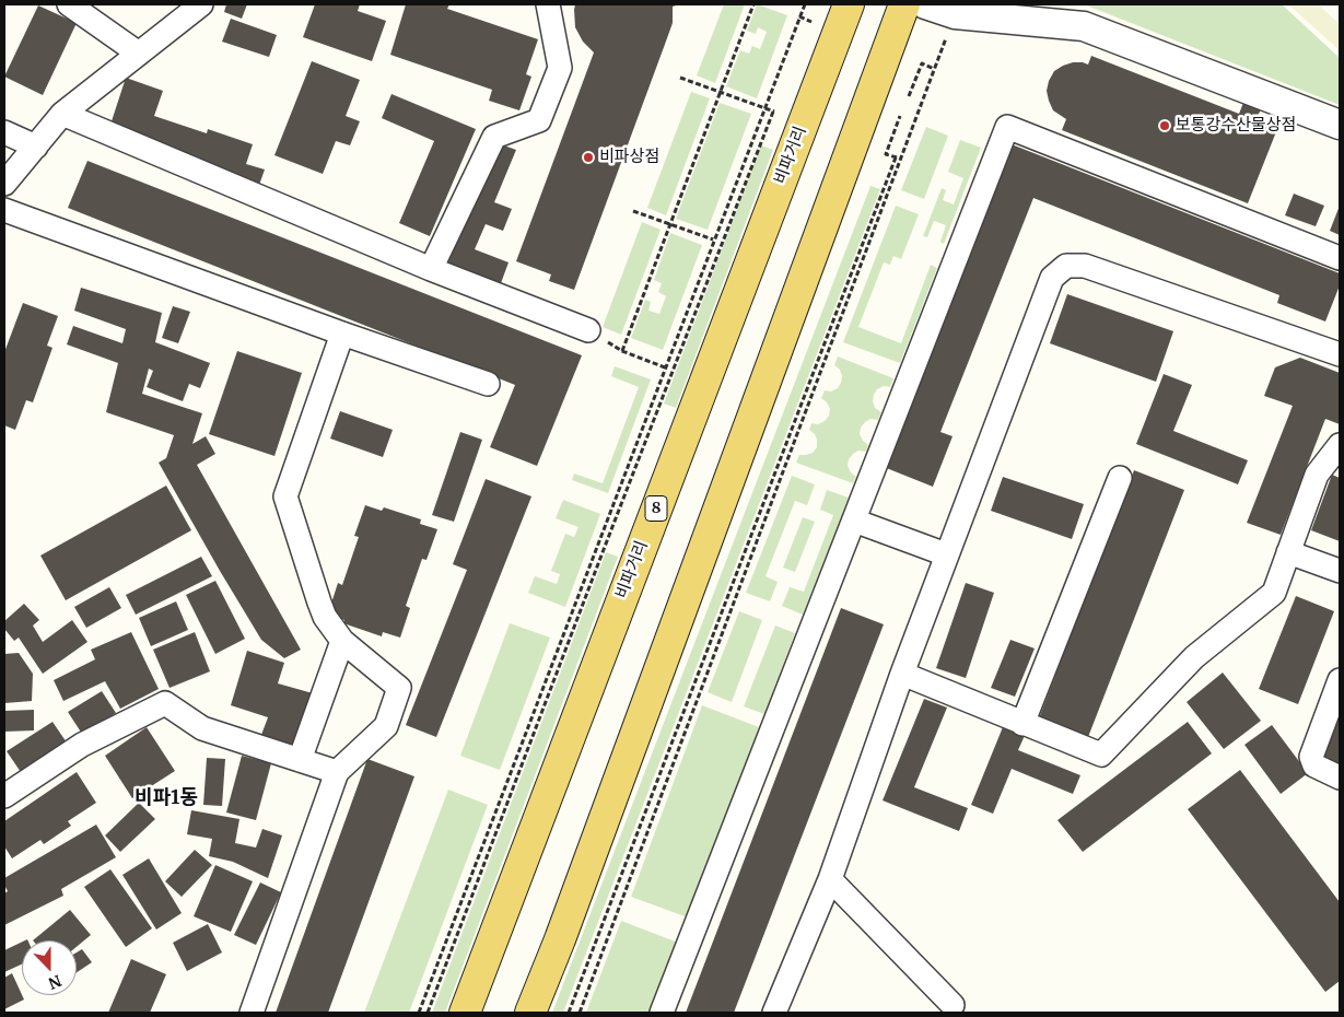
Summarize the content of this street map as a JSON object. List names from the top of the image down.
{
  "streets": {
    "main road": ["비파거리", "8"]
  },
  "districts": ["비파1동"],
  "places": ["보통강수산물상점", "비파상점"],
  "north": "bottom"
}
